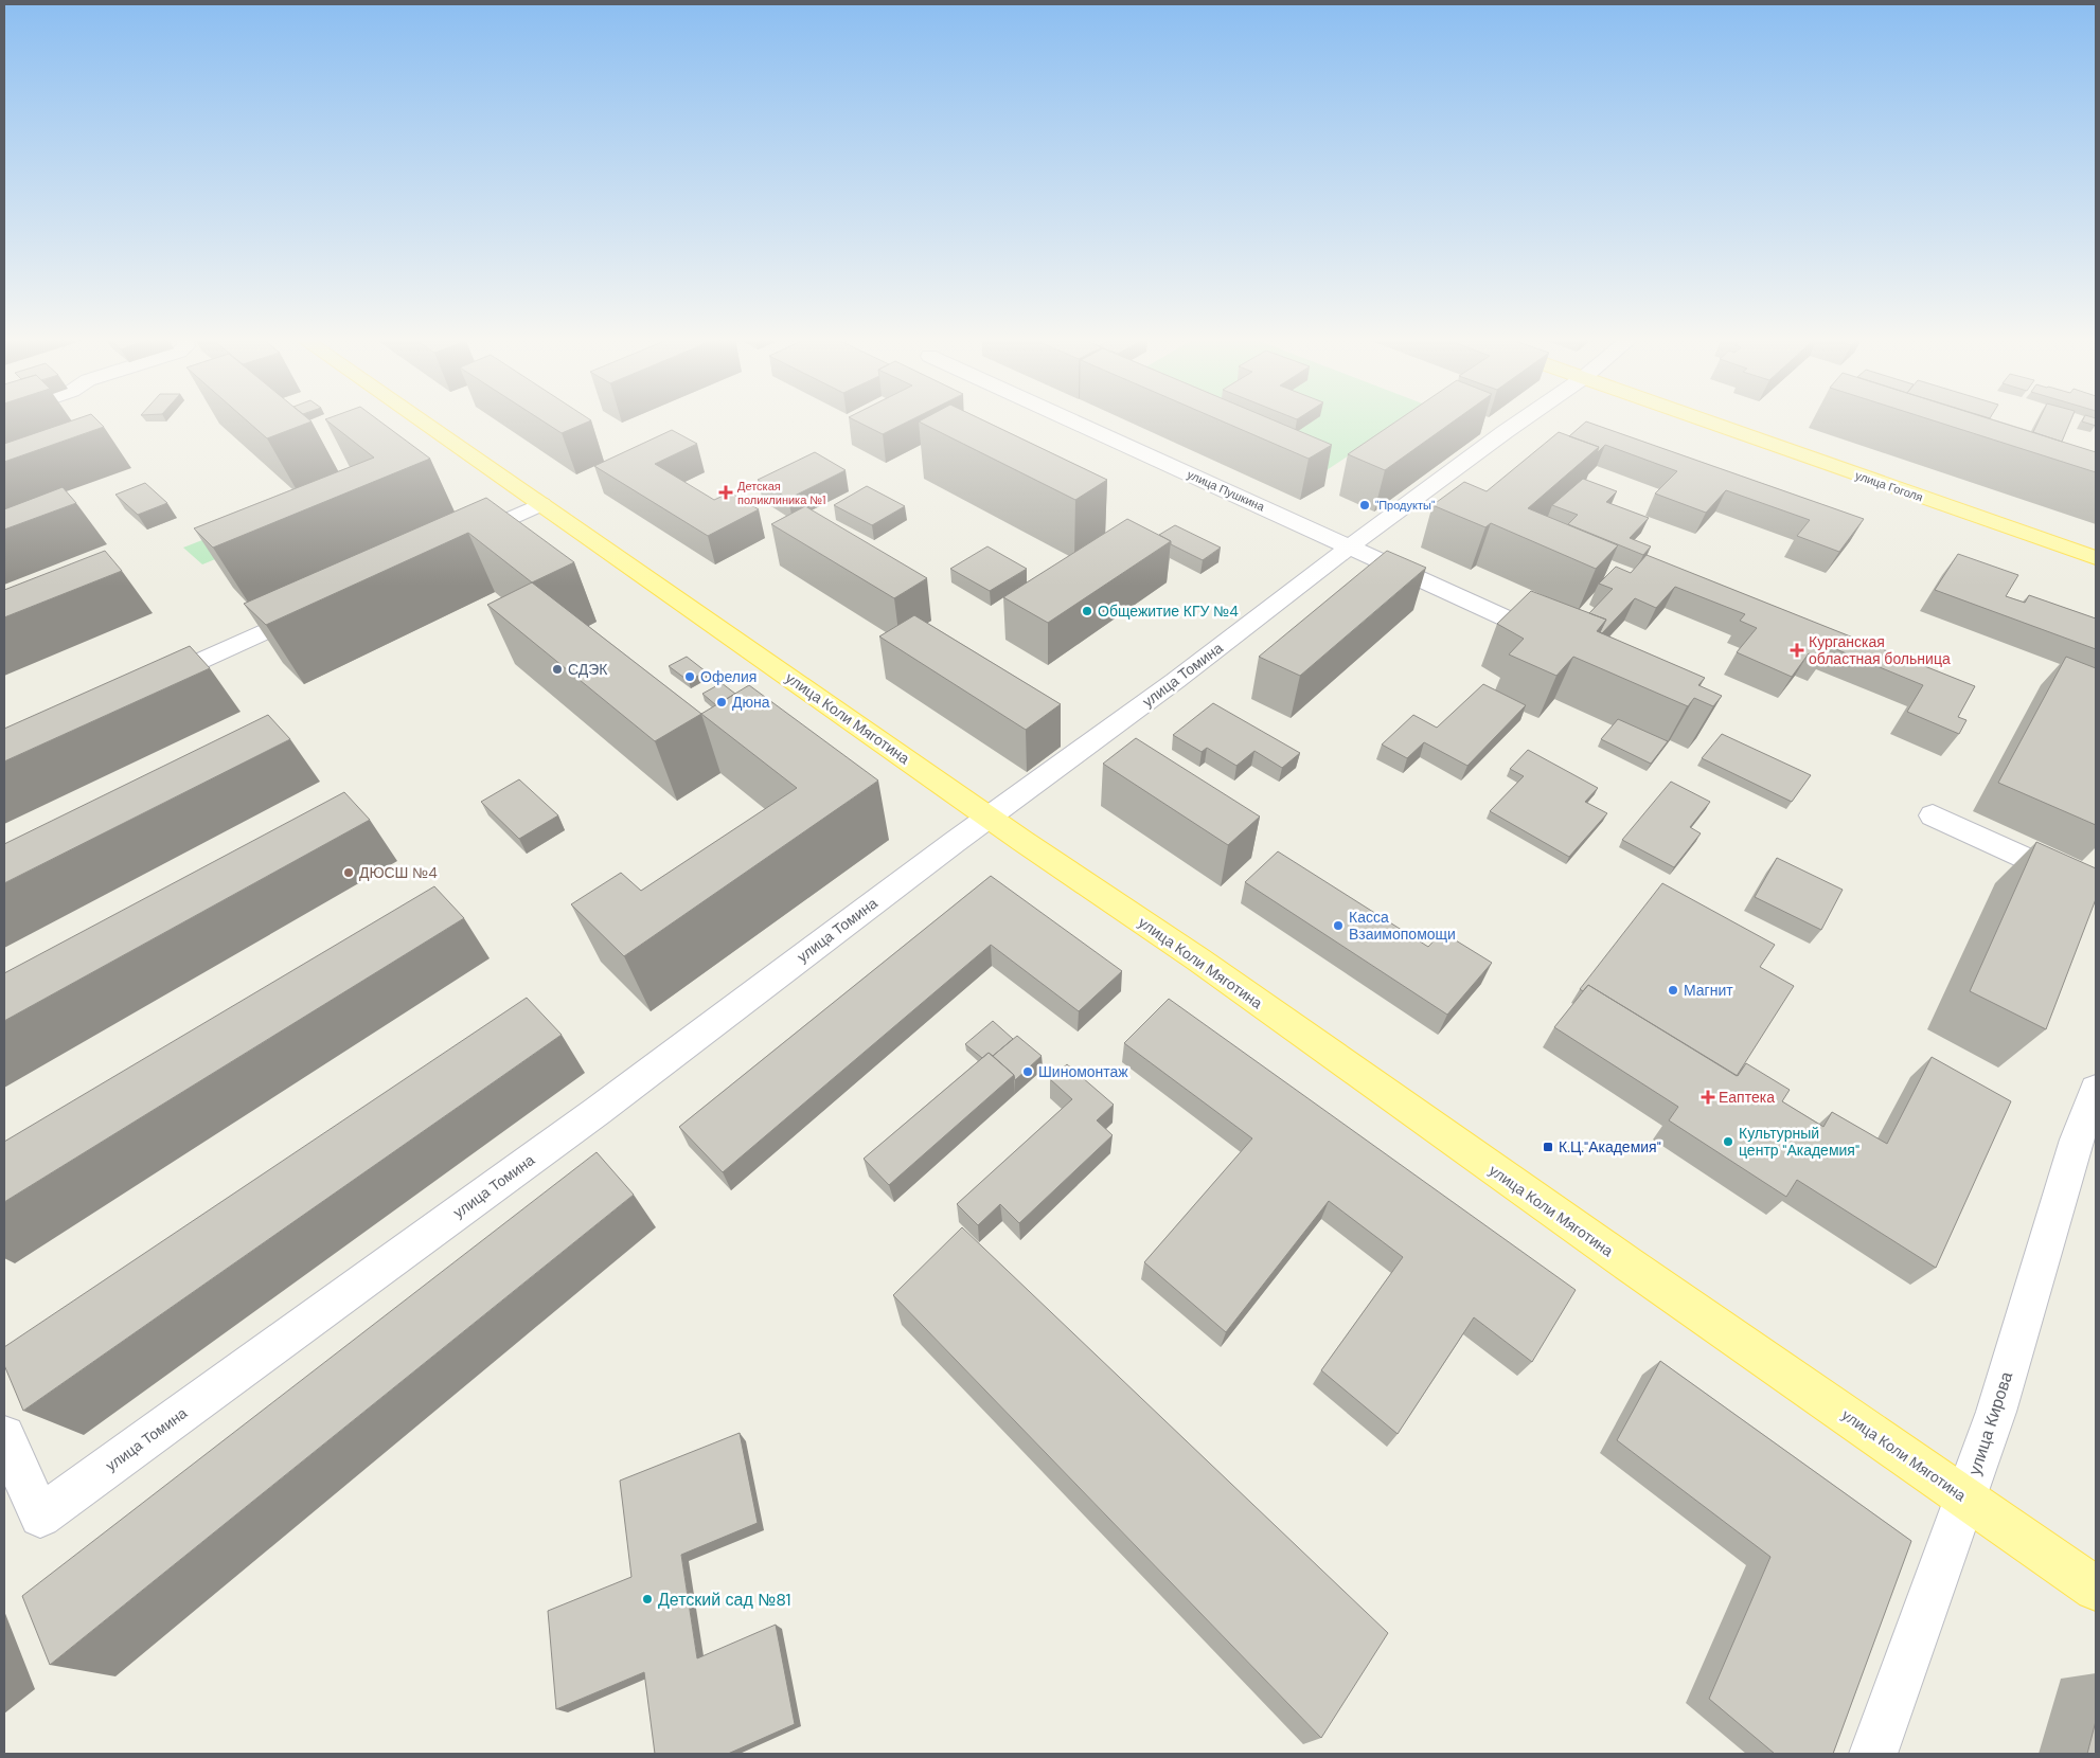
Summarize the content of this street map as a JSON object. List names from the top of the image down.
{
  "streets": {
    "main road": ["улица Гоголя", "улица Коли Мяготина"],
    "street": ["улица Пушкина", "улица Томина", "улица Кирова"]
  },
  "crossings": [
    ["улица Пушкина", "улица Томина"],
    ["улица Томина", "улица Коли Мяготина"],
    ["улица Коли Мяготина", "улица Кирова"]
  ],
  "places": {
    "health": ["Детская поликлиника №1", "Курганская областная больница", "Еаптека"],
    "other": [
      "\"Продукты\"",
      "Общежитие КГУ №4",
      "СДЭК",
      "Офелия",
      "Дюна",
      "ДЮСШ №4",
      "Касса Взаимопомощи",
      "Магнит",
      "Шиномонтаж",
      "Культурный центр \"Академия\"",
      "Детский сад №81"
    ],
    "transit": ["К.Ц.\"Академия\""]
  }
}
